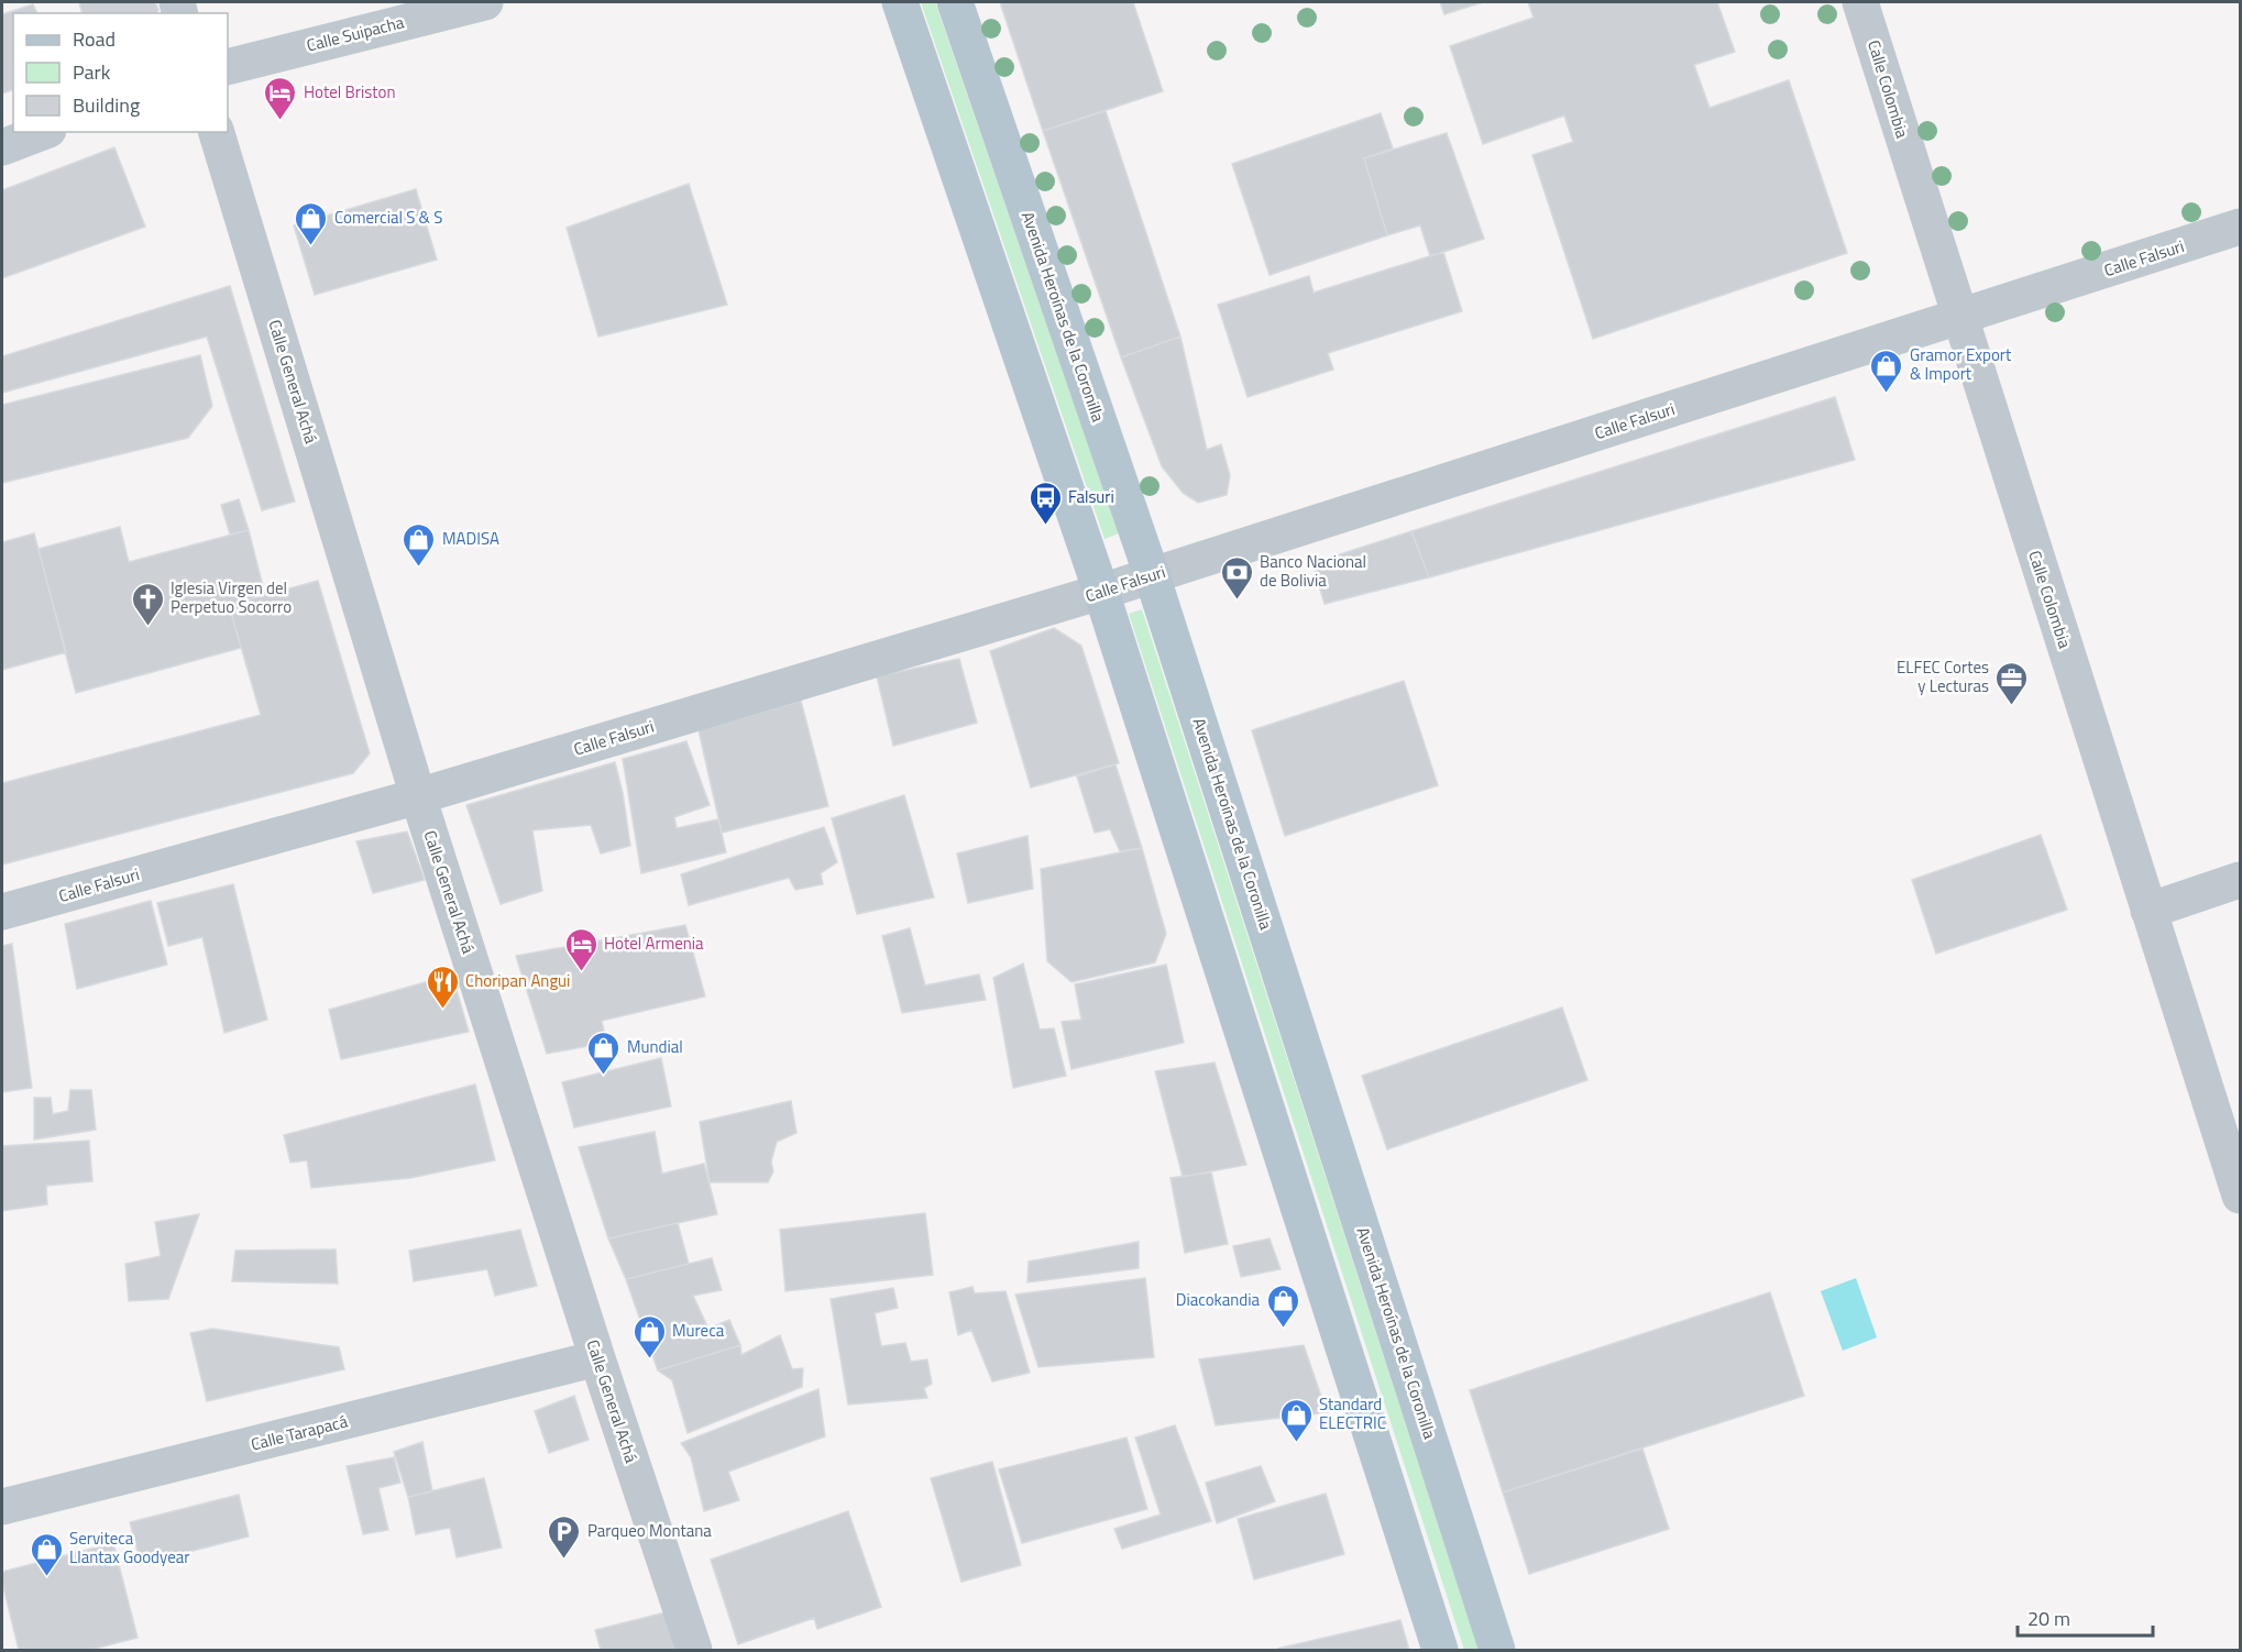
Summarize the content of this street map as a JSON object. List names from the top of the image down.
{
  "streets": {
    "main road": ["Avenida Heroínas de la Coronilla"],
    "street": [
      "Calle Suipacha",
      "Calle Colombia",
      "Calle Falsuri",
      "Calle General Achá",
      "Calle Tarapacá"
    ]
  },
  "crossings": [
    ["Calle Colombia", "Calle Falsuri"],
    ["Calle Falsuri", "Avenida Heroínas de la Coronilla"],
    ["Calle Falsuri", "Calle General Achá"],
    ["Calle General Achá", "Calle Tarapacá"]
  ],
  "places": {
    "hotel": ["Hotel Briston", "Hotel Armenia"],
    "shop": [
      "Comercial S & S",
      "Gramor Export & Import",
      "MADISA",
      "Mundial",
      "Diacokandia",
      "Mureca",
      "Standard ELECTRIC",
      "Serviteca Llantax Goodyear"
    ],
    "bus stop": ["Falsuri"],
    "bank": ["Banco Nacional de Bolivia"],
    "church": ["Iglesia Virgen del Perpetuo Socorro"],
    "office": ["ELFEC Cortes y Lecturas"],
    "restaurant": ["Choripan Angui"],
    "parking": ["Parqueo Montana"]
  },
  "legend": ["Road", "Park", "Building"],
  "scale_bar": "20 m"
}
